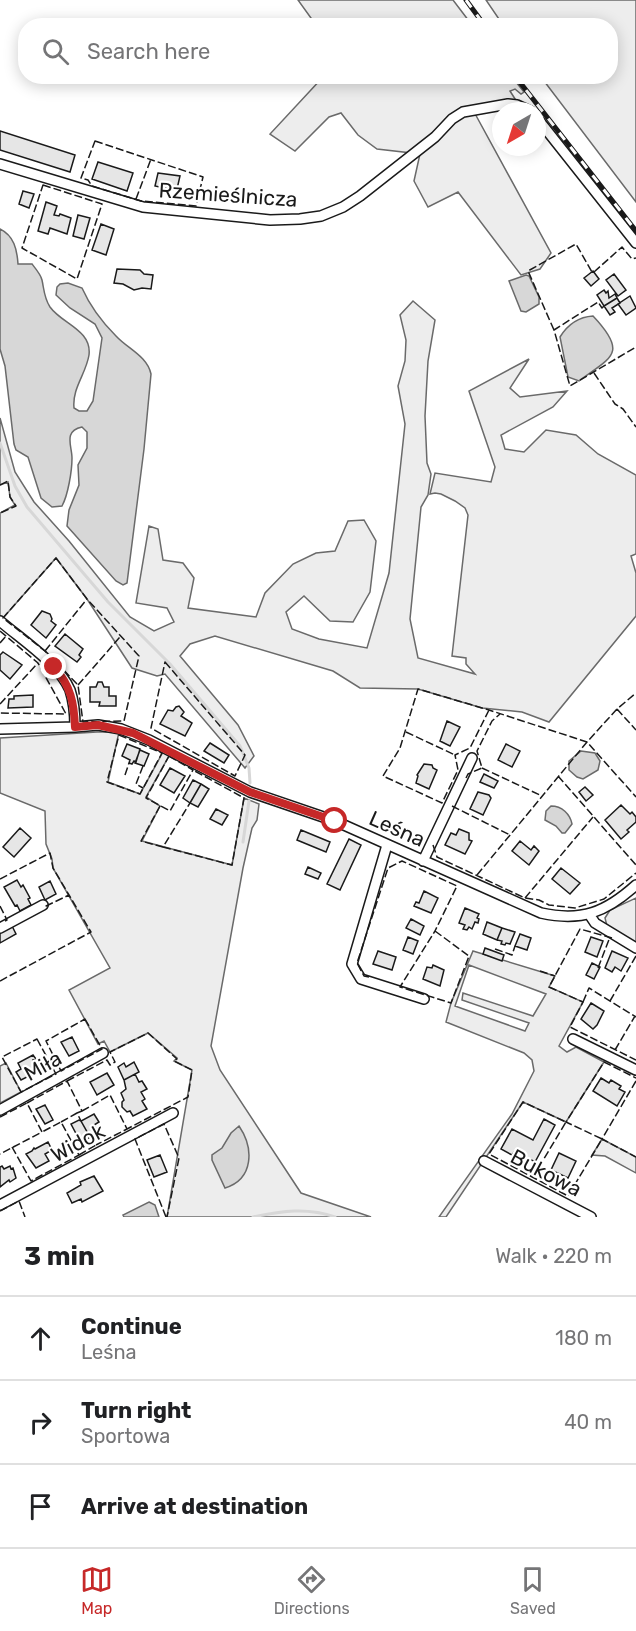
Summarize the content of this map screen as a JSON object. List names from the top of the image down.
{
  "streets": {
    "street": [
      "Rzemieślnicza",
      "Leśna",
      "Miła",
      "Widok",
      "Bukowa"
    ]
  },
  "north": "bottom left",
  "page": {
    "search": "Search here",
    "heading": ["3 min", "Walk · 220 m"],
    "list": [
      ["Continue", "Leśna", "180 m"],
      ["Turn right", "Sportowa", "40 m"],
      "Arrive at destination"
    ],
    "nav": ["Map", "Directions", "Saved"]
  }
}
